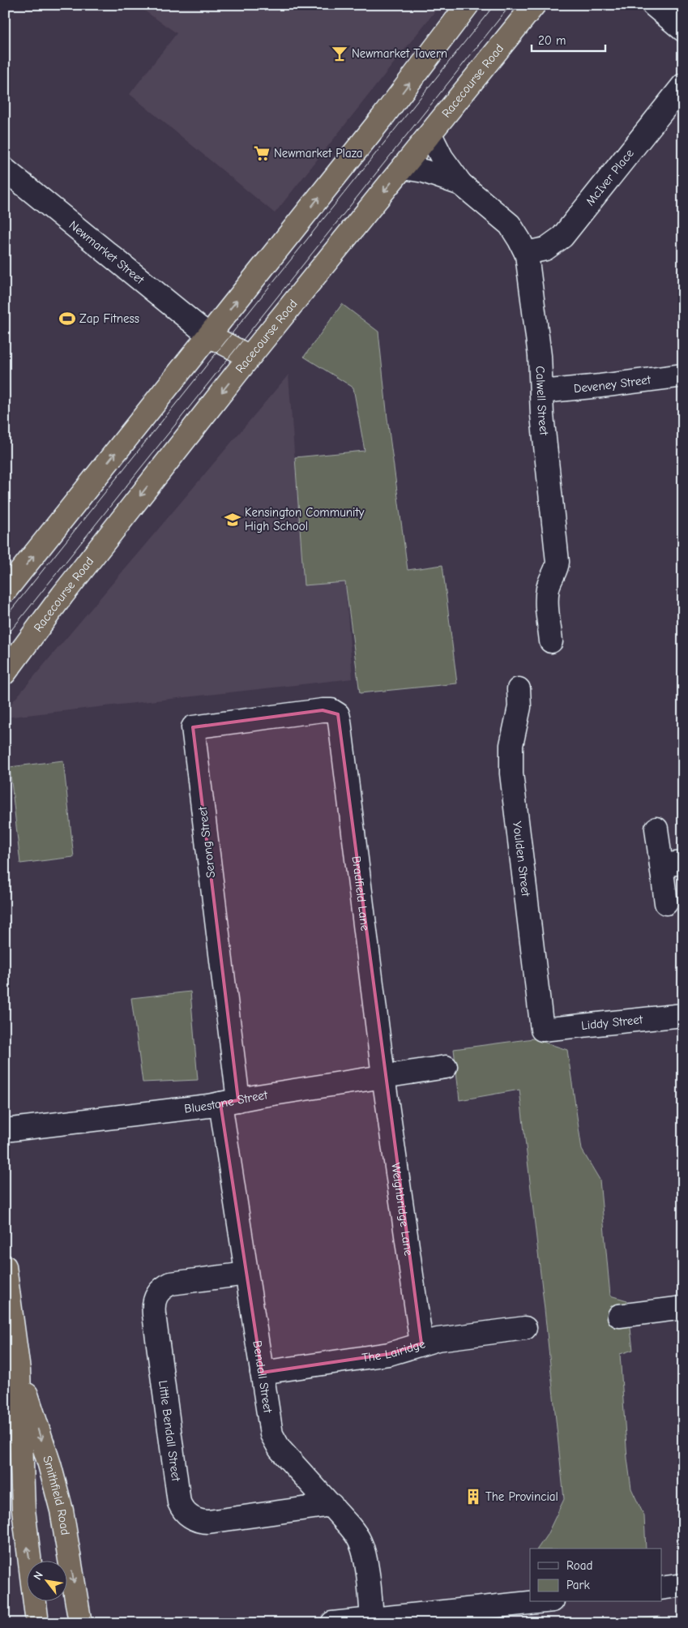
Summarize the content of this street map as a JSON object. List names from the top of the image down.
{
  "streets": {
    "highway": ["Racecourse Road", "Smithfield Road"],
    "street": [
      "McIver Place",
      "Newmarket Street",
      "Deveney Street",
      "Calwell Street",
      "Serong Street",
      "Youlden Street",
      "Bradfield Lane",
      "Liddy Street",
      "Bluestone Street",
      "Weighbridge Lane",
      "The Lairidge",
      "Bendall Street",
      "Little Bendall Street"
    ]
  },
  "crossings": [
    ["Racecourse Road", "Calwell Street"],
    ["McIver Place", "Calwell Street"],
    ["Deveney Street", "Calwell Street"],
    ["Serong Street", "Bradfield Lane"],
    ["Serong Street", "Bluestone Street"],
    ["Serong Street", "Bendall Street"],
    ["Youlden Street", "Liddy Street"],
    ["Bradfield Lane", "Bluestone Street"],
    ["Bradfield Lane", "Weighbridge Lane"],
    ["Bluestone Street", "Weighbridge Lane"],
    ["Bluestone Street", "Bendall Street"],
    ["Weighbridge Lane", "The Lairidge"],
    ["The Lairidge", "Bendall Street"],
    ["Bendall Street", "Little Bendall Street"]
  ],
  "places": {
    "bar": ["Newmarket Tavern"],
    "supermarket": ["Newmarket Plaza"],
    "sports": ["Zap Fitness"],
    "school or university": ["Kensington Community High School"],
    "building": ["The Provincial"]
  },
  "legend": ["Road", "Park"],
  "scale_bar": "20 m",
  "north": "top left"
}
